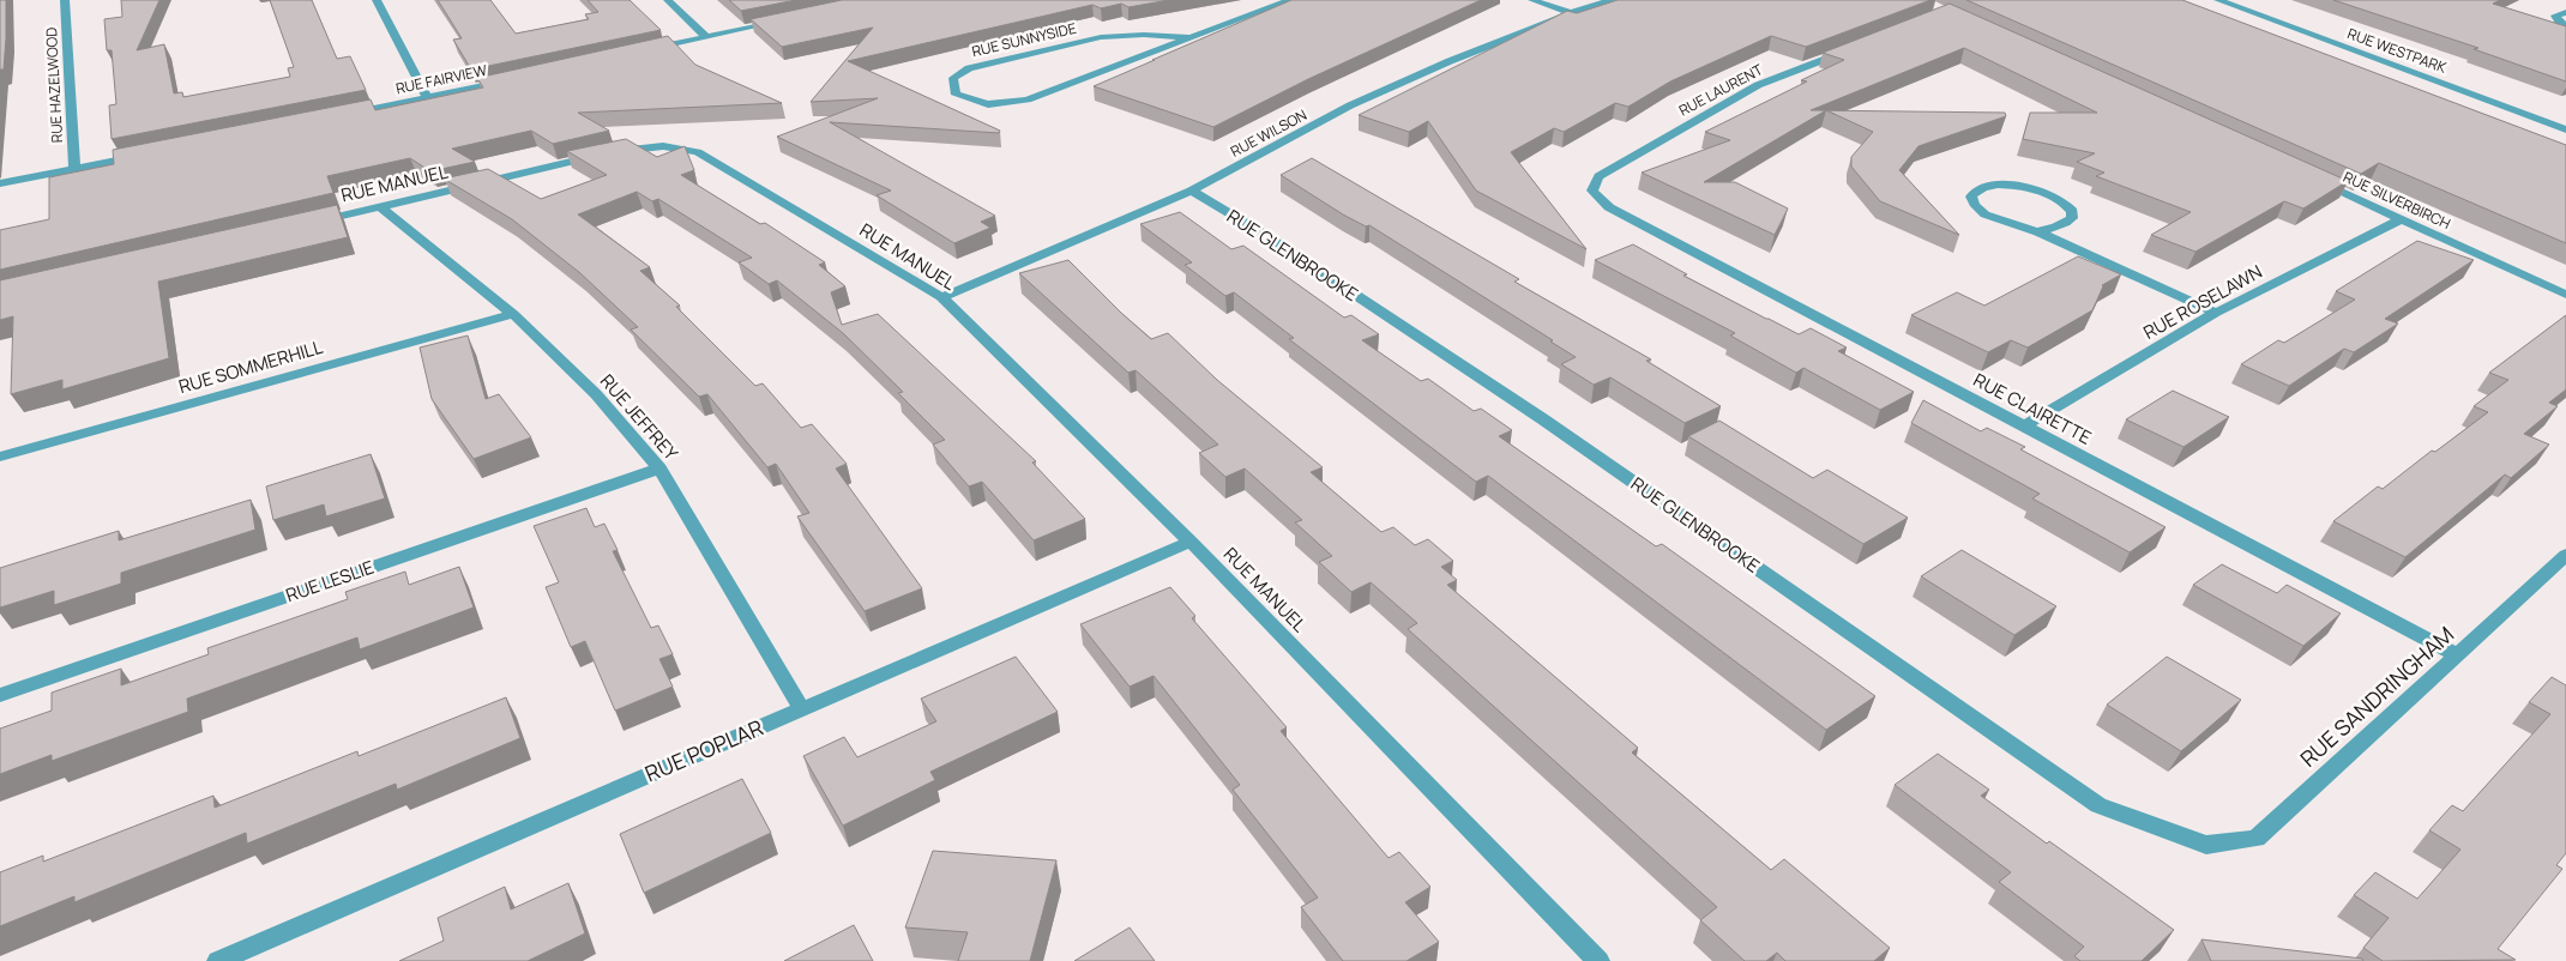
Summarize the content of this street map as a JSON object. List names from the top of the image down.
{
  "streets": {
    "street": [
      "RUE SUNNYSIDE",
      "RUE WESTPARK",
      "RUE FAIRVIEW",
      "RUE HAZELWOOD",
      "RUE LAURENT",
      "RUE WILSON",
      "RUE MANUEL",
      "RUE SILVERBIRCH",
      "RUE GLENBROOKE",
      "RUE ROSELAWN",
      "RUE SOMMERHILL",
      "RUE CLAIRETTE",
      "RUE JEFFREY",
      "RUE LESLIE",
      "RUE SANDRINGHAM",
      "RUE POPLAR"
    ]
  },
  "crossings": [
    ["RUE LAURENT", "RUE CLAIRETTE"],
    ["RUE WILSON", "RUE MANUEL"],
    ["RUE WILSON", "RUE GLENBROOKE"],
    ["RUE MANUEL", "RUE JEFFREY"],
    ["RUE MANUEL", "RUE POPLAR"],
    ["RUE SILVERBIRCH", "RUE ROSELAWN"],
    ["RUE GLENBROOKE", "RUE SANDRINGHAM"],
    ["RUE ROSELAWN", "RUE CLAIRETTE"],
    ["RUE SOMMERHILL", "RUE JEFFREY"],
    ["RUE CLAIRETTE", "RUE SANDRINGHAM"],
    ["RUE JEFFREY", "RUE LESLIE"],
    ["RUE JEFFREY", "RUE POPLAR"]
  ]
}
